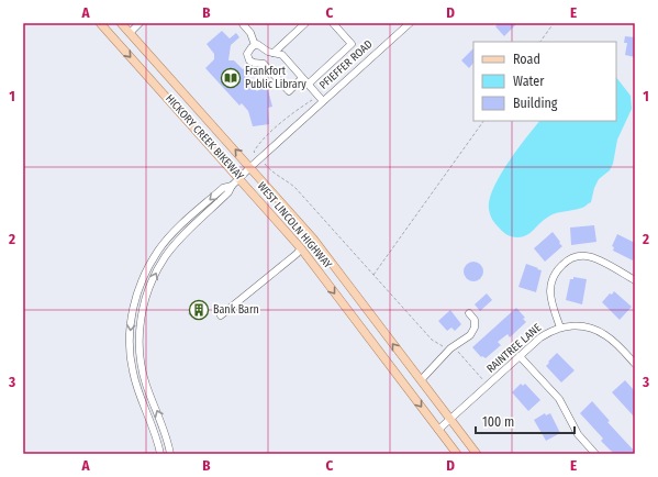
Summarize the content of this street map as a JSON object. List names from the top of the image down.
{
  "streets": {
    "main road": ["WEST LINCOLN HIGHWAY"],
    "street": ["PFIEFFER ROAD", "RAINTREE LANE"]
  },
  "crossings": [
    ["PFIEFFER ROAD", "WEST LINCOLN HIGHWAY"],
    ["WEST LINCOLN HIGHWAY", "RAINTREE LANE"]
  ],
  "places": {
    "library": ["Frankfort Public Library"],
    "building": ["Bank Barn"]
  },
  "legend": ["Road", "Water", "Building"],
  "scale_bar": "100 m",
  "grid": {
    "columns": [
      "A",
      "B",
      "C",
      "D",
      "E"
    ],
    "rows": ["1", "2", "3"]
  }
}
